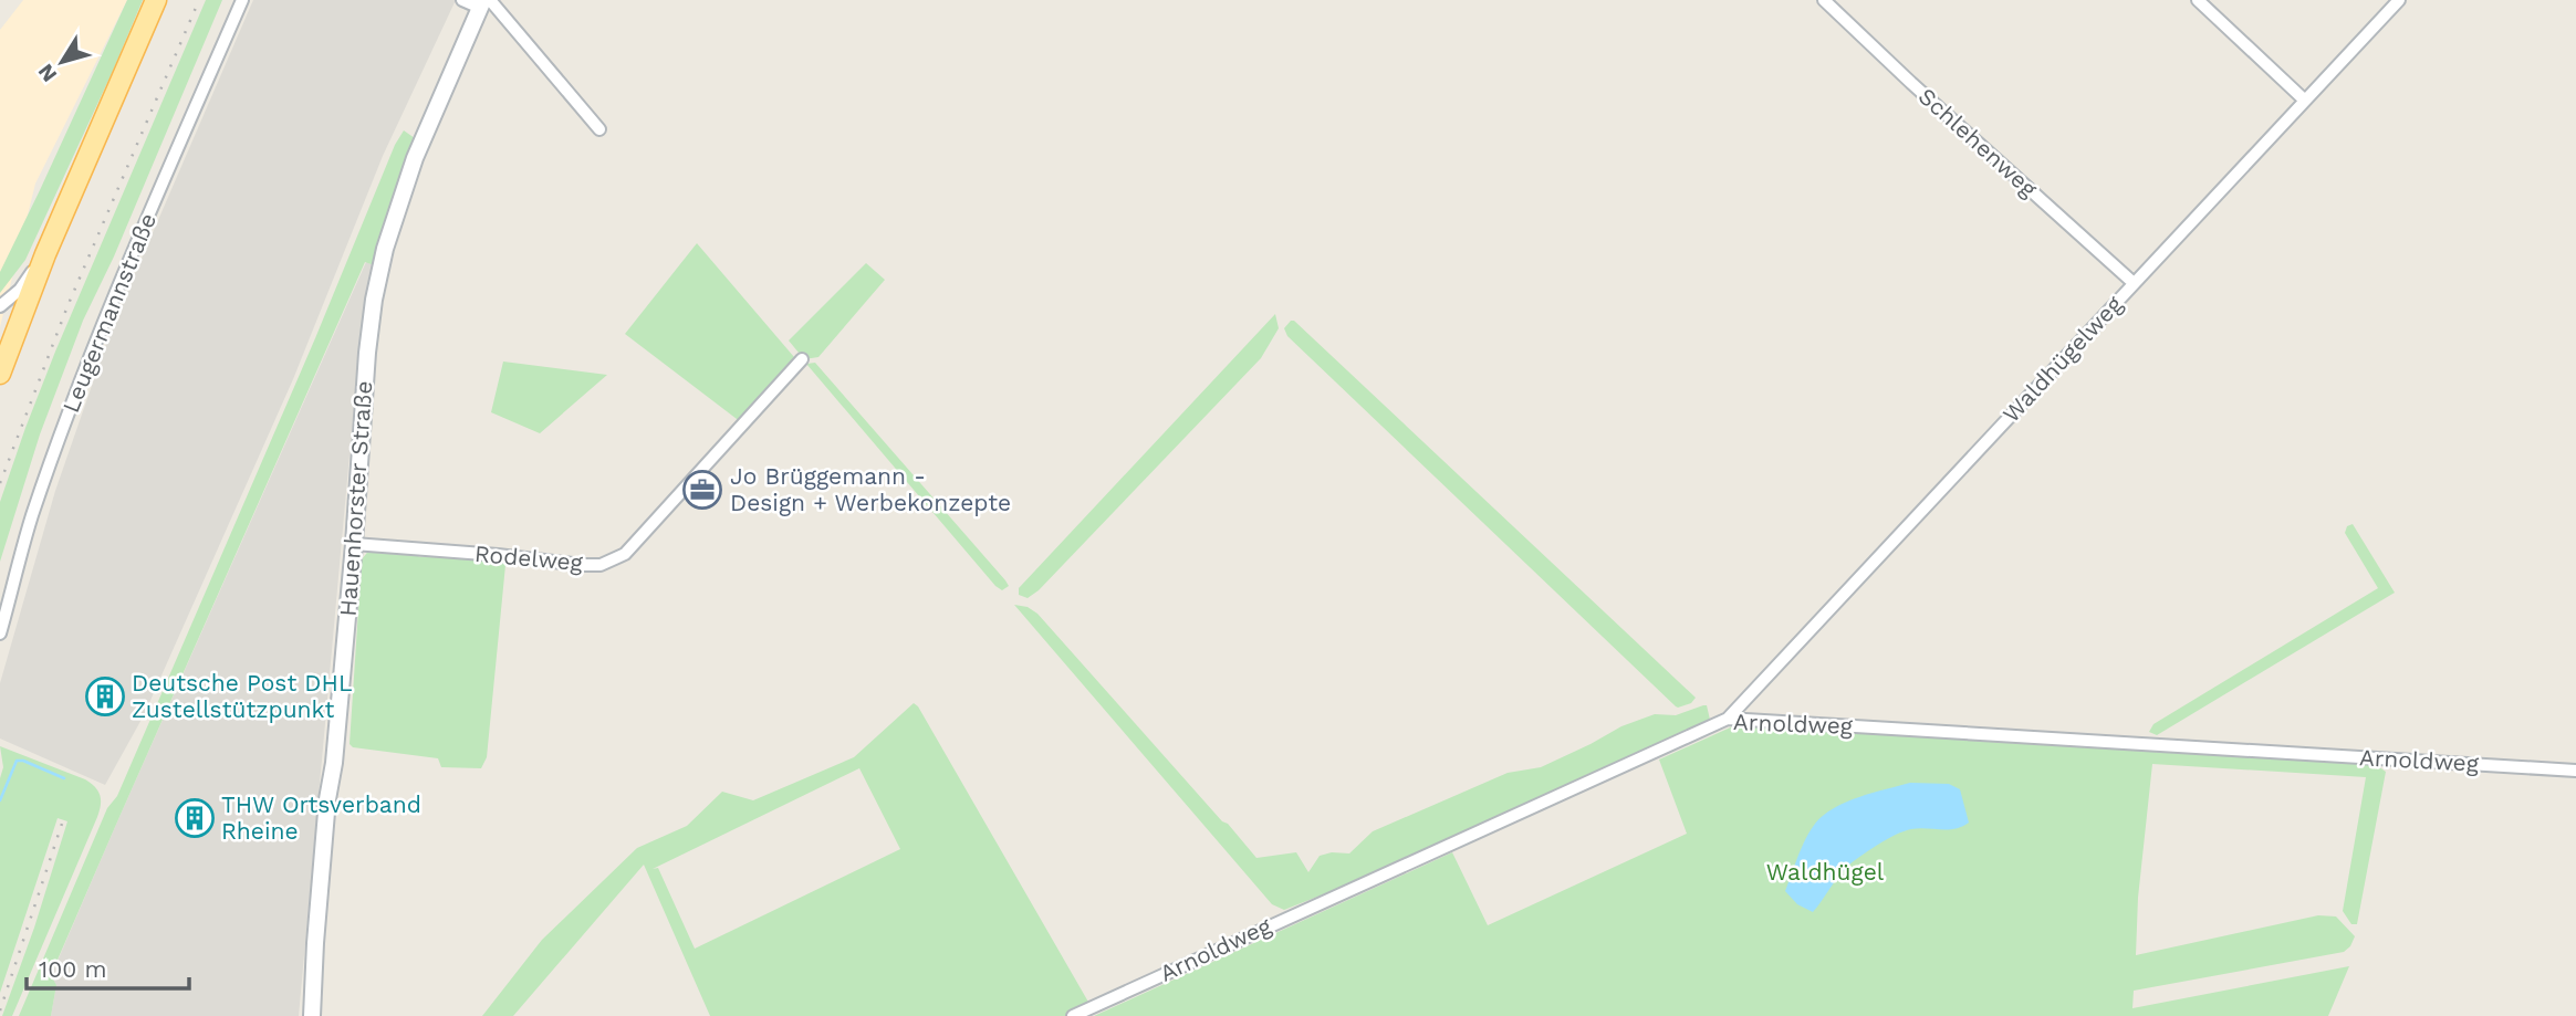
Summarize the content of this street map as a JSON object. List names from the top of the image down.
{
  "streets": {
    "street": [
      "Schlehenweg",
      "Leugermannstraße",
      "Waldhügelweg",
      "Hauenhorster Straße",
      "Rodelweg",
      "Arnoldweg"
    ]
  },
  "crossings": [
    ["Schlehenweg", "Waldhügelweg"],
    ["Waldhügelweg", "Arnoldweg"],
    ["Hauenhorster Straße", "Rodelweg"]
  ],
  "parks": ["Waldhügel"],
  "places": {
    "office": ["Jo Brüggemann - Design + Werbekonzepte"],
    "building": ["Deutsche Post DHL Zustellstützpunkt", "THW Ortsverband Rheine"]
  },
  "scale_bar": "100 m",
  "north": "bottom left"
}
